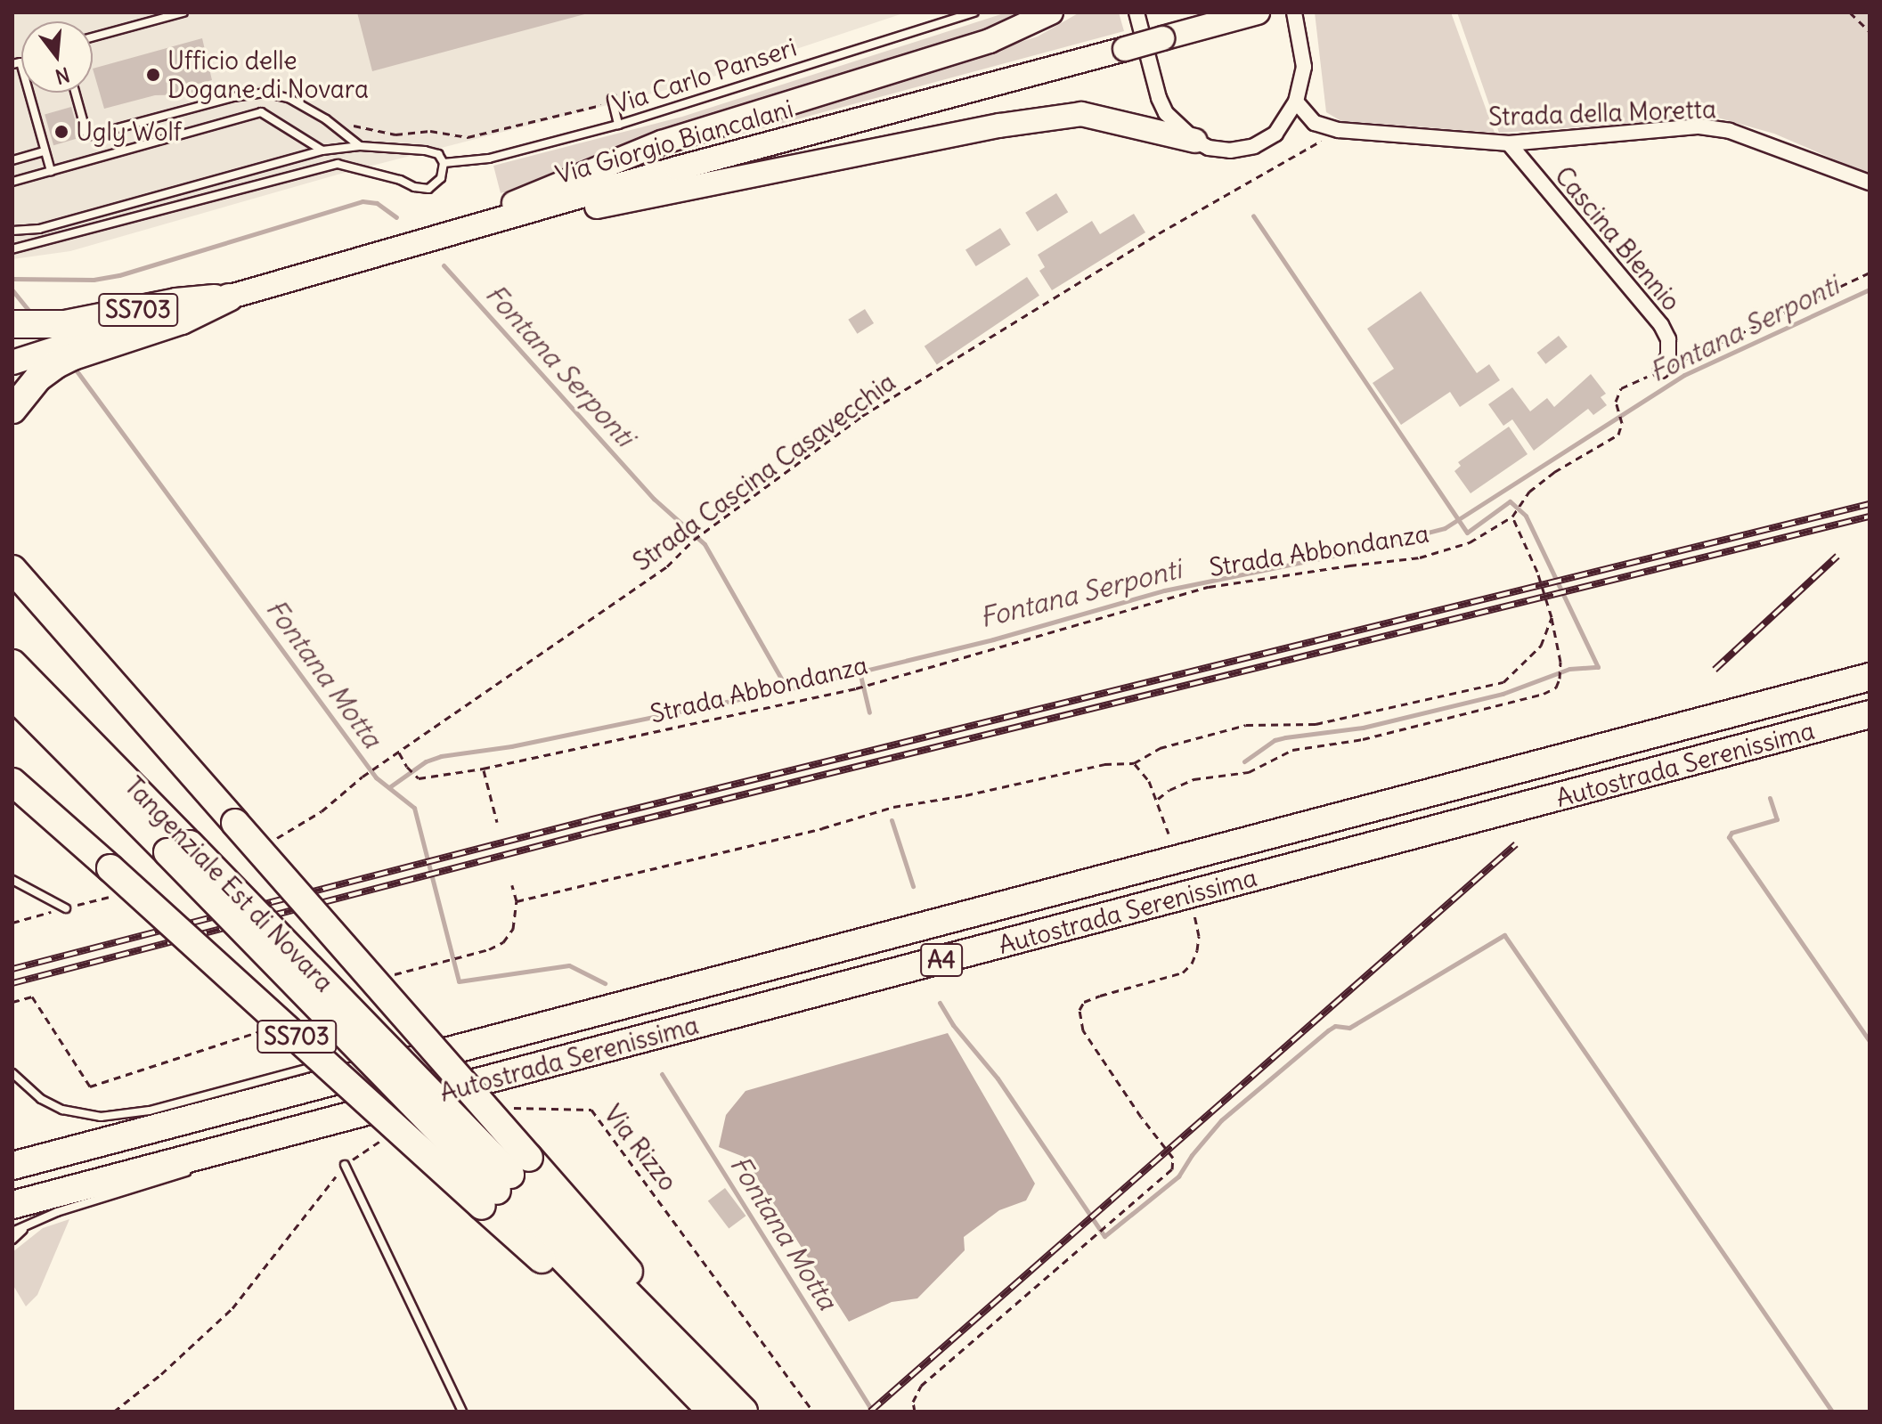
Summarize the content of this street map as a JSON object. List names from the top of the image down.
{
  "streets": {
    "highway": [
      "SS703",
      "Autostrada Serenissima",
      "Tangenziale Est di Novara",
      "A4"
    ],
    "main road": ["Via Giorgio Biancalani"],
    "street": ["Strada della Moretta", "Cascina Blennio"],
    "lane": ["Via Carlo Panseri"],
    "path": ["Strada Cascina Casavecchia", "Strada Abbondanza", "Via Rizzo"]
  },
  "crossings": [
    ["Strada della Moretta", "Cascina Blennio"],
    ["Strada della Moretta", "Strada Cascina Casavecchia"],
    ["Via Giorgio Biancalani", "SS703"],
    ["Cascina Blennio", "Strada Abbondanza"],
    ["SS703", "Tangenziale Est di Novara"],
    ["Strada Cascina Casavecchia", "Strada Abbondanza"]
  ],
  "water": ["Fontana Serponti", "Fontana Motta"],
  "places": ["Ufficio delle Dogane di Novara", "Ugly Wolf"],
  "north": "bottom"
}
